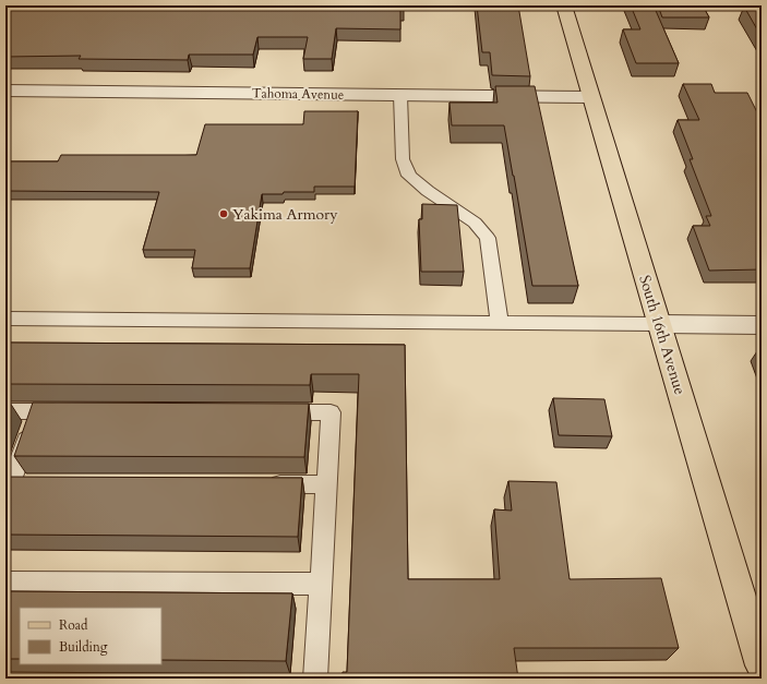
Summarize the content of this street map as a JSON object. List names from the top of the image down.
{
  "streets": {
    "main road": ["South 16th Avenue"],
    "street": ["Tahoma Avenue"]
  },
  "crossings": [
    ["Tahoma Avenue", "South 16th Avenue"]
  ],
  "places": ["Yakima Armory"],
  "legend": ["Road", "Building"]
}
